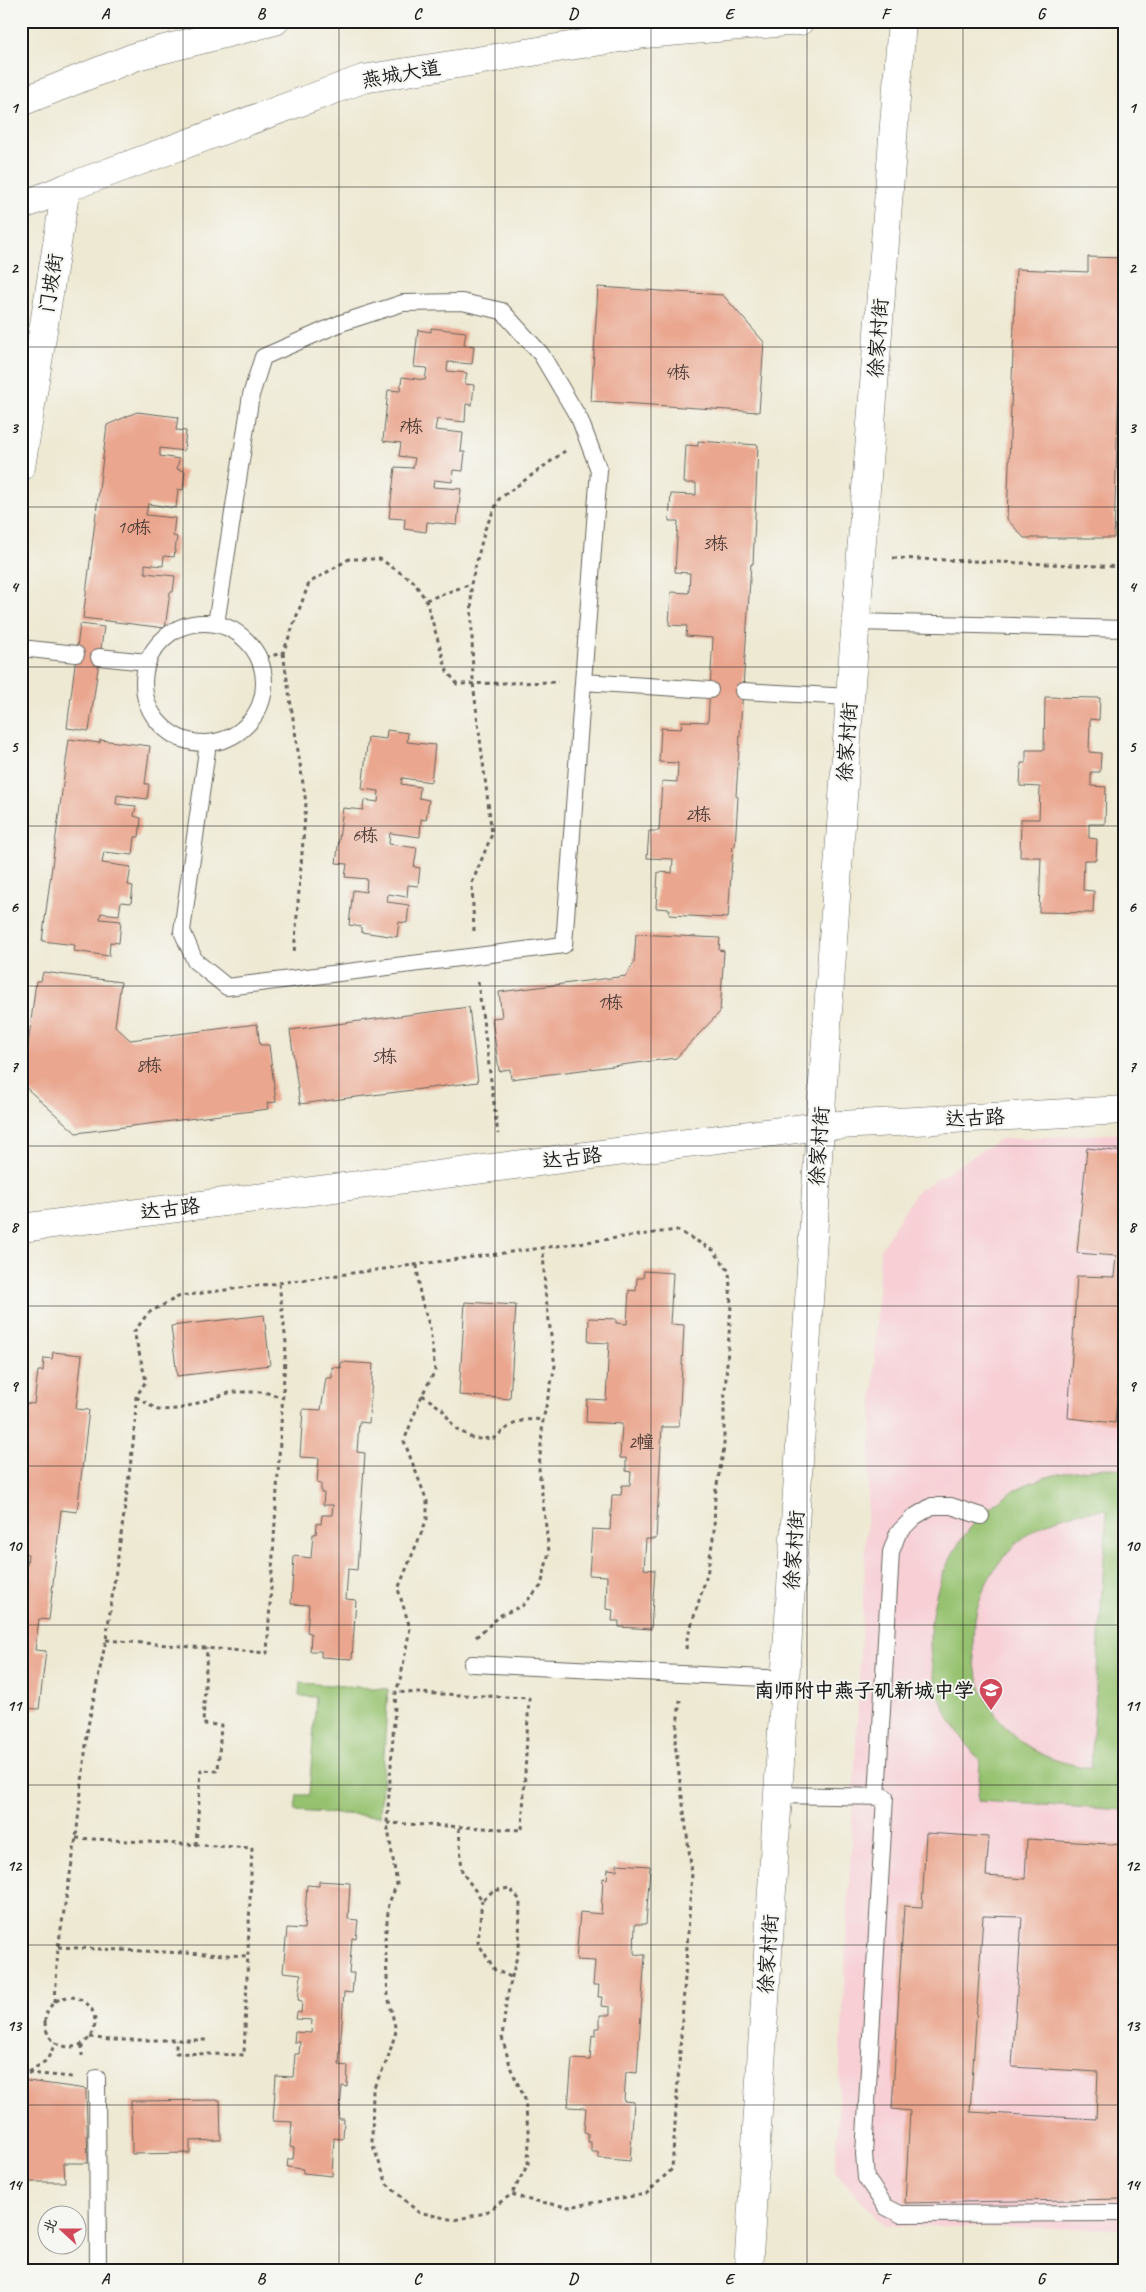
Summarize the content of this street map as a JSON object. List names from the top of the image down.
{
  "streets": {
    "street": [
      "燕城大道",
      "门坡街",
      "徐家村街",
      "达古路"
    ]
  },
  "crossings": [
    ["燕城大道", "门坡街"],
    ["徐家村街", "达古路"]
  ],
  "places": {
    "school or university": ["南师附中燕子矶新城中学"]
  },
  "house_numbers": [
    "4栋",
    "7栋",
    "10栋",
    "3栋",
    "2栋",
    "6栋",
    "1栋",
    "5栋",
    "8栋",
    "2幢"
  ],
  "north": "left",
  "grid": {
    "columns": [
      "A",
      "B",
      "C",
      "D",
      "E",
      "F",
      "G"
    ],
    "rows": [
      "1",
      "2",
      "3",
      "4",
      "5",
      "6",
      "7",
      "8",
      "9",
      "10",
      "11",
      "12",
      "13",
      "14"
    ]
  }
}
